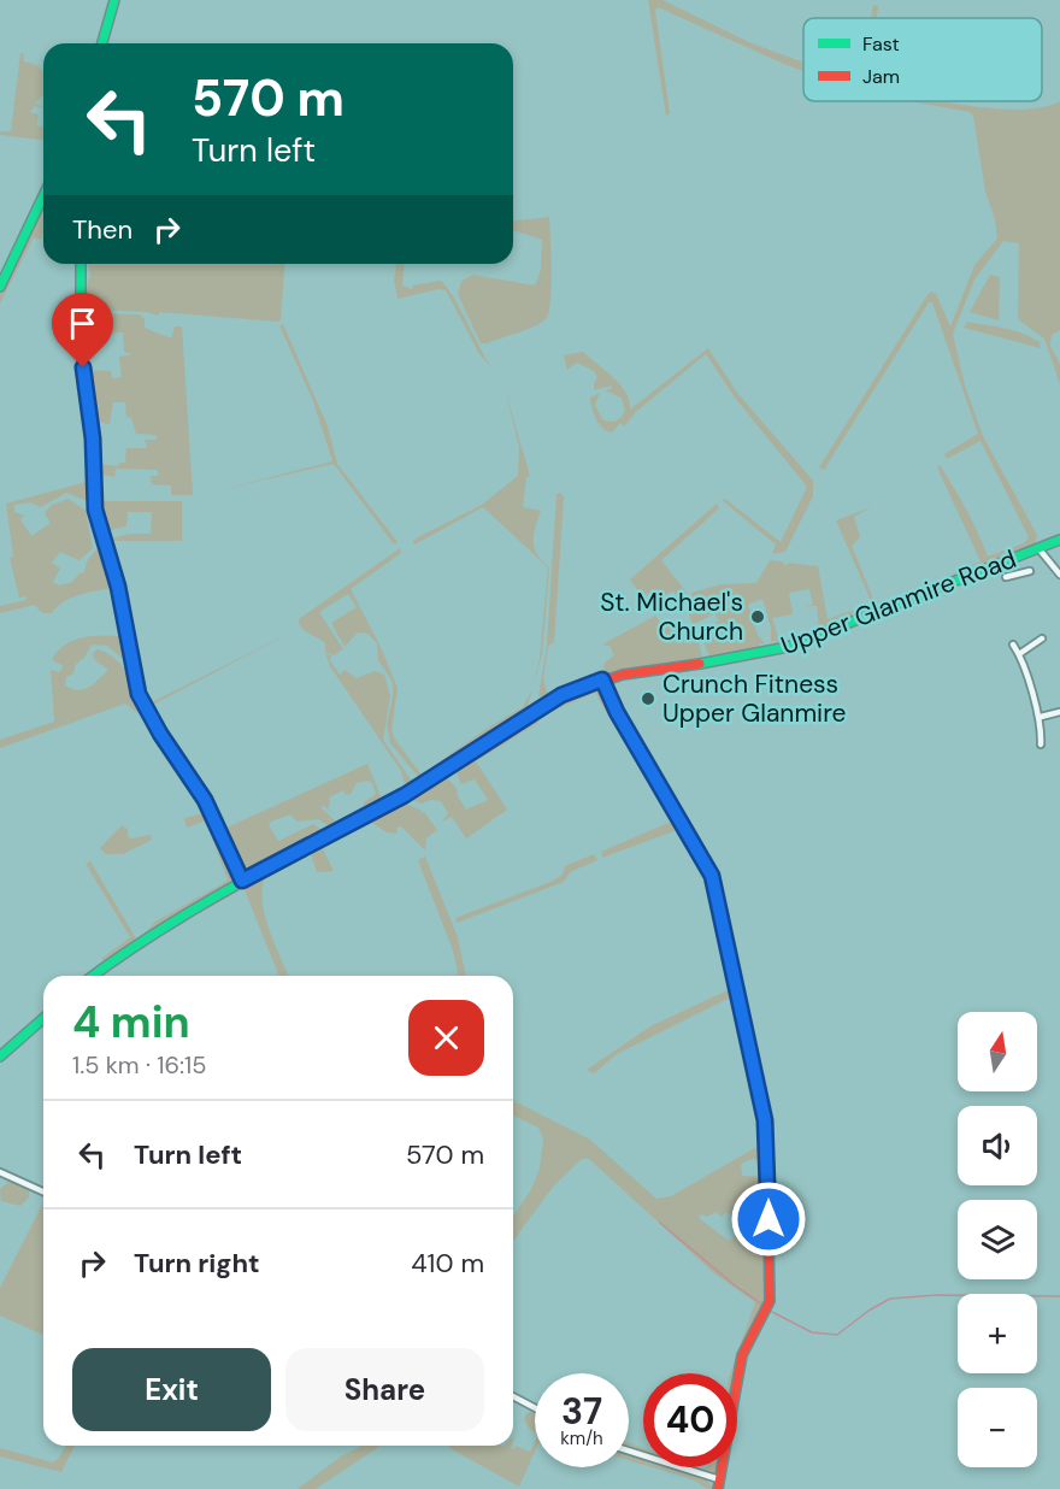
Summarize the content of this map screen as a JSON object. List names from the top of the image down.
{
  "streets": {
    "street": ["Upper Glanmire Road"]
  },
  "places": ["St. Michael's Church", "Crunch Fitness Upper Glanmire"],
  "legend": ["Fast", "Jam"],
  "north": "top",
  "page": {
    "turn": ["570 m", "Turn left"],
    "then": "Then",
    "heading": ["4 min", "1.5 km · 16:15"],
    "map_buttons": ["+", "−"],
    "list": [
      {
        "name": "Turn left",
        "value": "570 m"
      },
      {
        "name": "Turn right",
        "value": "410 m"
      }
    ],
    "buttons": ["Exit", "Share"],
    "speed": "37 km/h",
    "limit": "40"
  }
}
